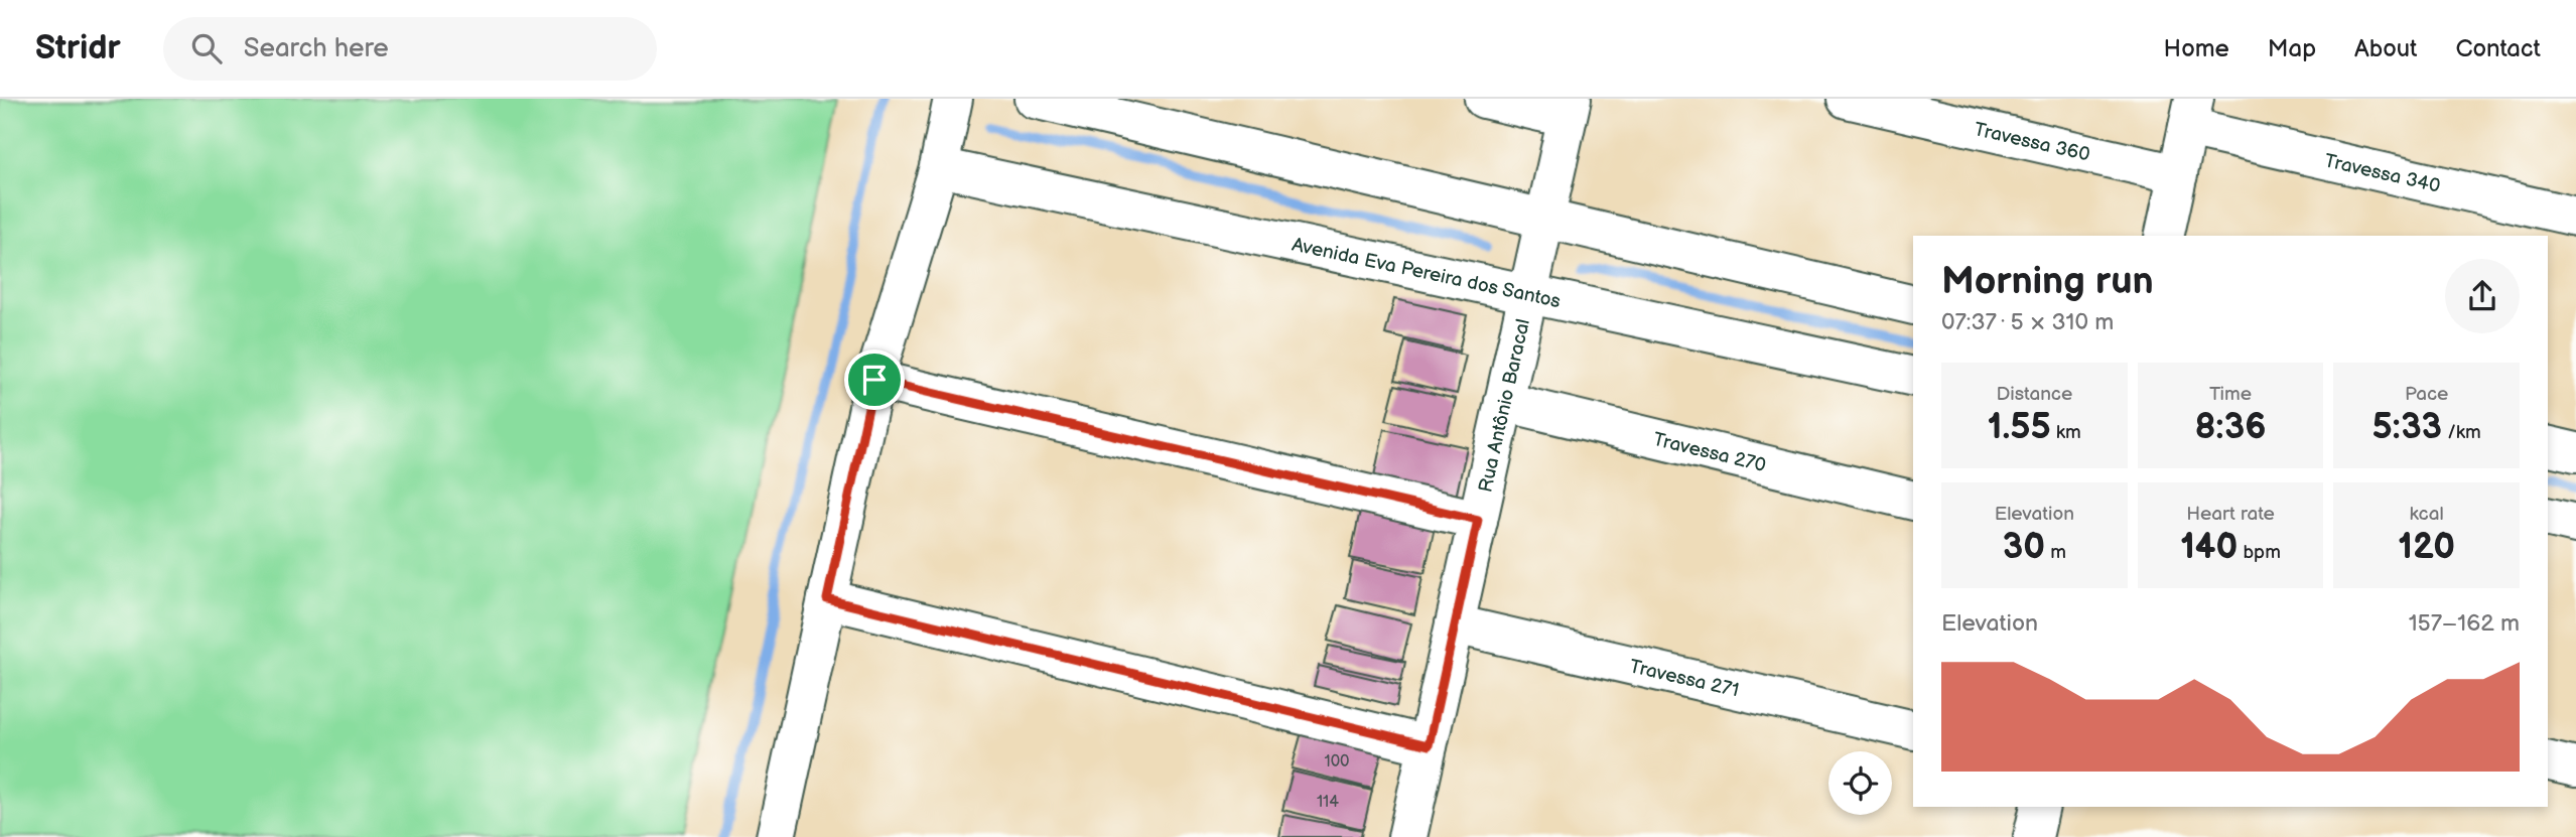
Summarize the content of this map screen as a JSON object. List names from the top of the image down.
{
  "streets": {
    "street": [
      "Travessa 360",
      "Travessa 340",
      "Avenida Eva Pereira dos Santos",
      "Rua Antônio Baracal",
      "Travessa 270",
      "Travessa 271"
    ]
  },
  "crossings": [
    ["Avenida Eva Pereira dos Santos", "Rua Antônio Baracal"],
    ["Rua Antônio Baracal", "Travessa 270"],
    ["Rua Antônio Baracal", "Travessa 271"]
  ],
  "house_numbers": ["100", "114"],
  "page": {
    "header": "Stridr",
    "search": "Search here",
    "nav": [
      "Home",
      "Map",
      "About",
      "Contact"
    ],
    "heading": ["Morning run", "07:37 · 5 × 310 m"],
    "stats": [
      ["Distance", "1.55 km"],
      ["Time", "8:36"],
      ["Pace", "5:33 /km"],
      ["Elevation", "30 m"],
      ["Heart rate", "140 bpm"],
      ["kcal", "120"]
    ],
    "chart": ["Elevation", "157–162 m"]
  }
}
